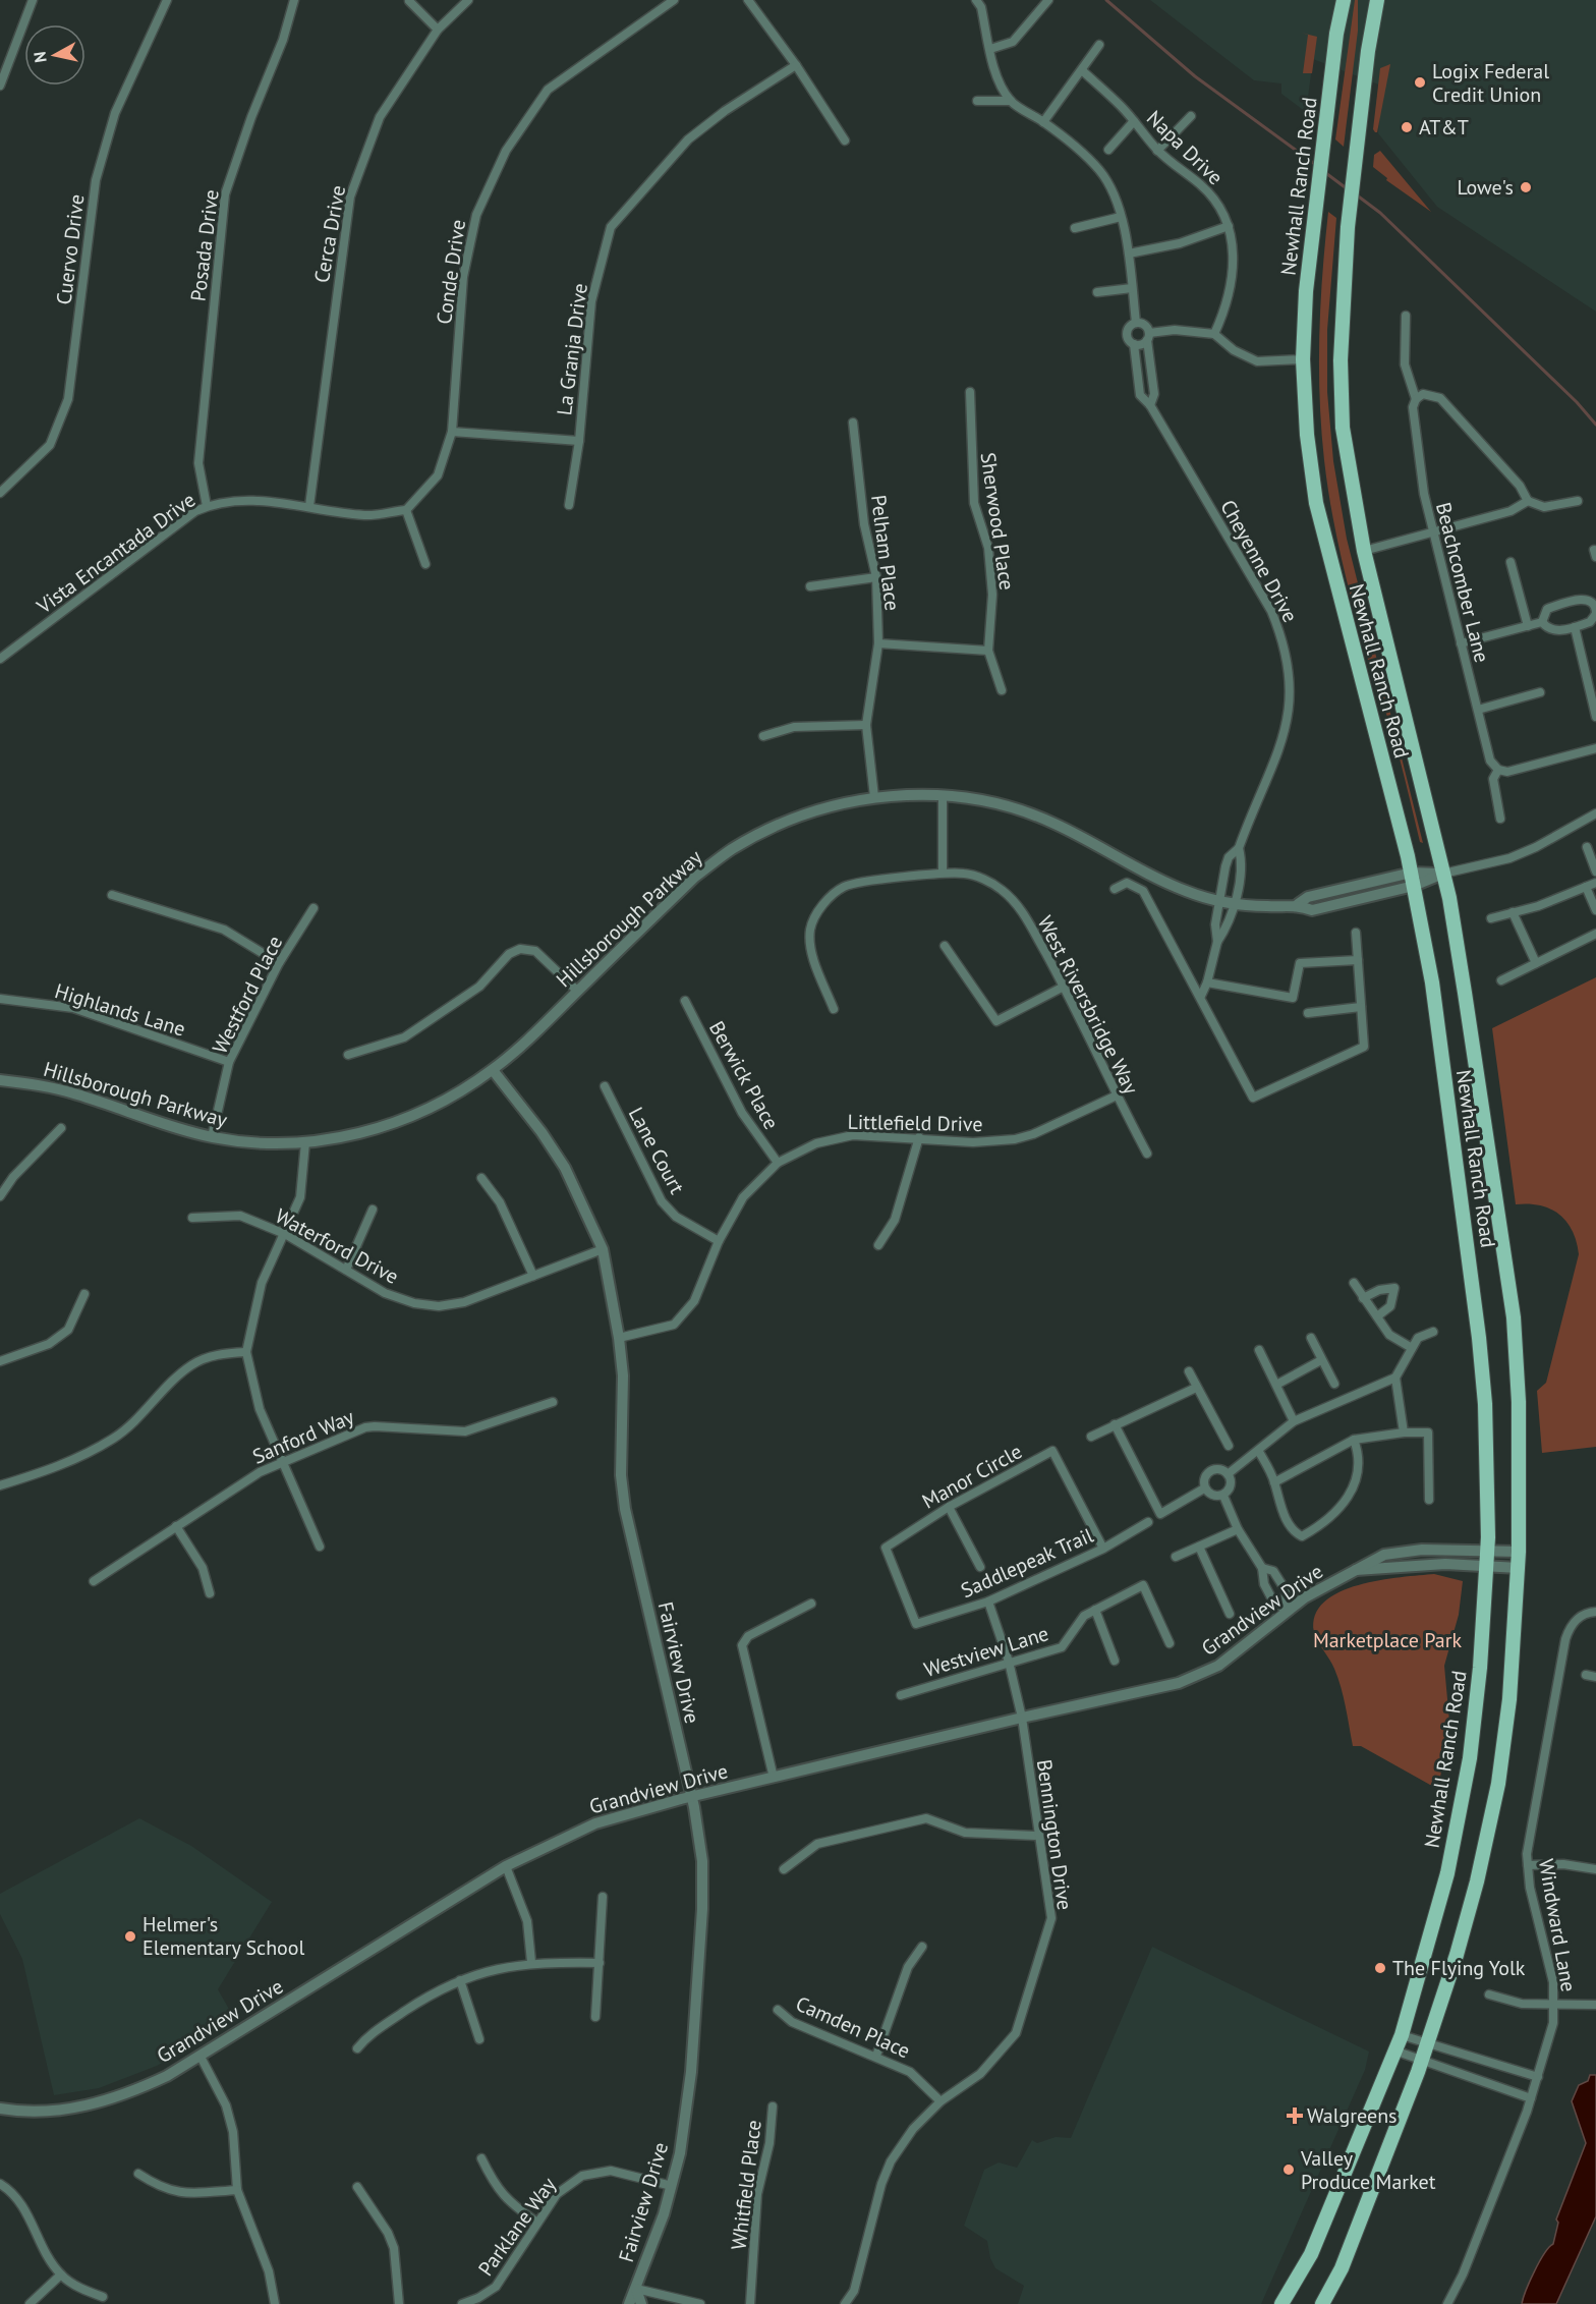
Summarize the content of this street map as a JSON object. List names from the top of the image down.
{
  "streets": {
    "main road": ["Newhall Ranch Road"],
    "street": [
      "Napa Drive",
      "Cerca Drive",
      "Posada Drive",
      "Cuervo Drive",
      "Conde Drive",
      "La Granja Drive",
      "Sherwood Place",
      "Vista Encantada Drive",
      "Pelham Place",
      "Cheyenne Drive",
      "Beachcomber Lane",
      "Hillsborough Parkway",
      "Westford Place",
      "West Riversbridge Way",
      "Highlands Lane",
      "Berwick Place",
      "Littlefield Drive",
      "Lane Court",
      "Waterford Drive",
      "Sanford Way",
      "Manor Circle",
      "Saddlepeak Trail",
      "Grandview Drive",
      "Westview Lane",
      "Fairview Drive",
      "Bennington Drive",
      "Windward Lane",
      "Camden Place",
      "Whitfield Place",
      "Parklane Way"
    ]
  },
  "crossings": [
    ["Newhall Ranch Road", "Hillsborough Parkway"],
    ["Newhall Ranch Road", "Grandview Drive"],
    ["Cerca Drive", "Vista Encantada Drive"],
    ["Posada Drive", "Vista Encantada Drive"],
    ["Conde Drive", "Vista Encantada Drive"],
    ["Pelham Place", "Hillsborough Parkway"],
    ["Cheyenne Drive", "Hillsborough Parkway"],
    ["Hillsborough Parkway", "Westford Place"],
    ["Hillsborough Parkway", "Fairview Drive"],
    ["Westford Place", "Highlands Lane"],
    ["West Riversbridge Way", "Littlefield Drive"],
    ["Berwick Place", "Littlefield Drive"],
    ["Littlefield Drive", "Lane Court"],
    ["Littlefield Drive", "Fairview Drive"],
    ["Waterford Drive", "Fairview Drive"],
    ["Manor Circle", "Saddlepeak Trail"],
    ["Saddlepeak Trail", "Bennington Drive"],
    ["Grandview Drive", "Fairview Drive"],
    ["Grandview Drive", "Bennington Drive"],
    ["Westview Lane", "Bennington Drive"],
    ["Fairview Drive", "Parklane Way"],
    ["Bennington Drive", "Camden Place"]
  ],
  "parks": ["Marketplace Park"],
  "places": {
    "other": [
      "Logix Federal Credit Union",
      "AT&T",
      "Lowe's",
      "Helmer's Elementary School",
      "The Flying Yolk",
      "Valley Produce Market"
    ],
    "health": ["Walgreens"]
  },
  "north": "left"
}
